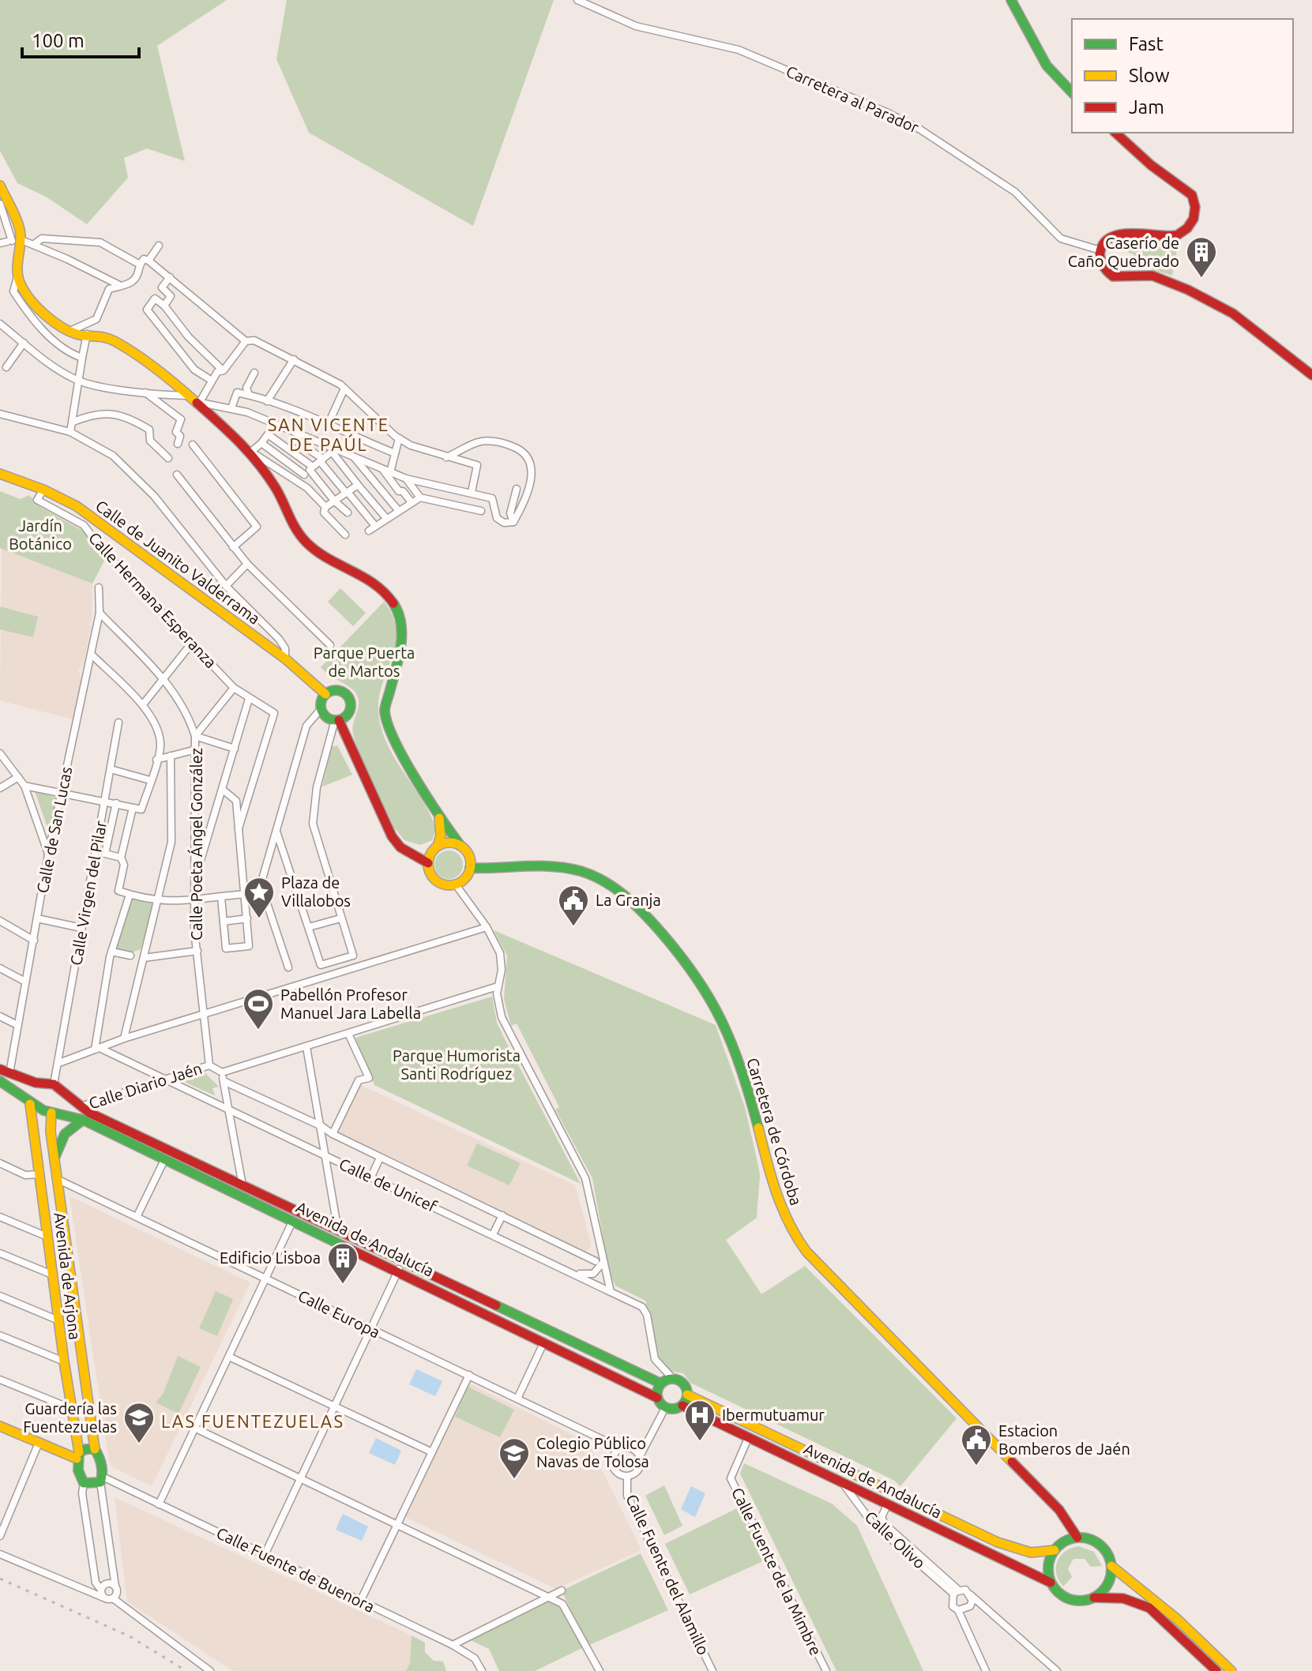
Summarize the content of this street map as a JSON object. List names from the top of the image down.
{
  "streets": {
    "main road": [
      "Calle de Juanito Valderrama",
      "Carretera de Córdoba",
      "Avenida de Andalucía",
      "Avenida de Arjona"
    ],
    "street": [
      "Carretera al Parador",
      "Calle Hermana Esperanza",
      "Calle de San Lucas",
      "Calle Poeta Ángel González",
      "Calle Virgen del Pilar",
      "Calle Diario Jaén",
      "Calle de Unicef",
      "Calle Europa",
      "Calle Olivo",
      "Calle Fuente de Buenora",
      "Calle Fuente de la Mimbre",
      "Calle Fuente del Alamillo"
    ]
  },
  "crossings": [
    ["Calle de Juanito Valderrama", "Calle Hermana Esperanza"],
    ["Calle de San Lucas", "Calle Poeta Ángel González"],
    ["Calle Poeta Ángel González", "Calle Diario Jaén"],
    ["Calle Virgen del Pilar", "Avenida de Andalucía"],
    ["Calle Virgen del Pilar", "Avenida de Arjona"],
    ["Calle Diario Jaén", "Calle de Unicef"],
    ["Calle Diario Jaén", "Avenida de Andalucía"],
    ["Carretera de Córdoba", "Avenida de Andalucía"],
    ["Calle de Unicef", "Avenida de Andalucía"],
    ["Avenida de Andalucía", "Avenida de Arjona"],
    ["Avenida de Andalucía", "Calle Olivo"],
    ["Avenida de Andalucía", "Calle Fuente de la Mimbre"],
    ["Avenida de Arjona", "Calle Europa"],
    ["Avenida de Arjona", "Calle Fuente de Buenora"],
    ["Calle Europa", "Calle Fuente del Alamillo"]
  ],
  "districts": ["SAN VICENTE DE PAÚL", "LAS FUENTEZUELAS"],
  "parks": ["Jardín Botánico", "Parque Puerta de Martos", "Parque Humorista Santi Rodríguez"],
  "places": {
    "building": ["Caserío de Caño Quebrado", "Edificio Lisboa"],
    "place": ["Plaza de Villalobos"],
    "public building": ["La Granja", "Estacion Bomberos de Jaén"],
    "sports": ["Pabellón Profesor Manuel Jara Labella"],
    "hospital": ["Ibermutuamur"],
    "school or university": ["Guardería las Fuentezuelas", "Colegio Público Navas de Tolosa"]
  },
  "legend": ["Fast", "Slow", "Jam"],
  "scale_bar": "100 m"
}
